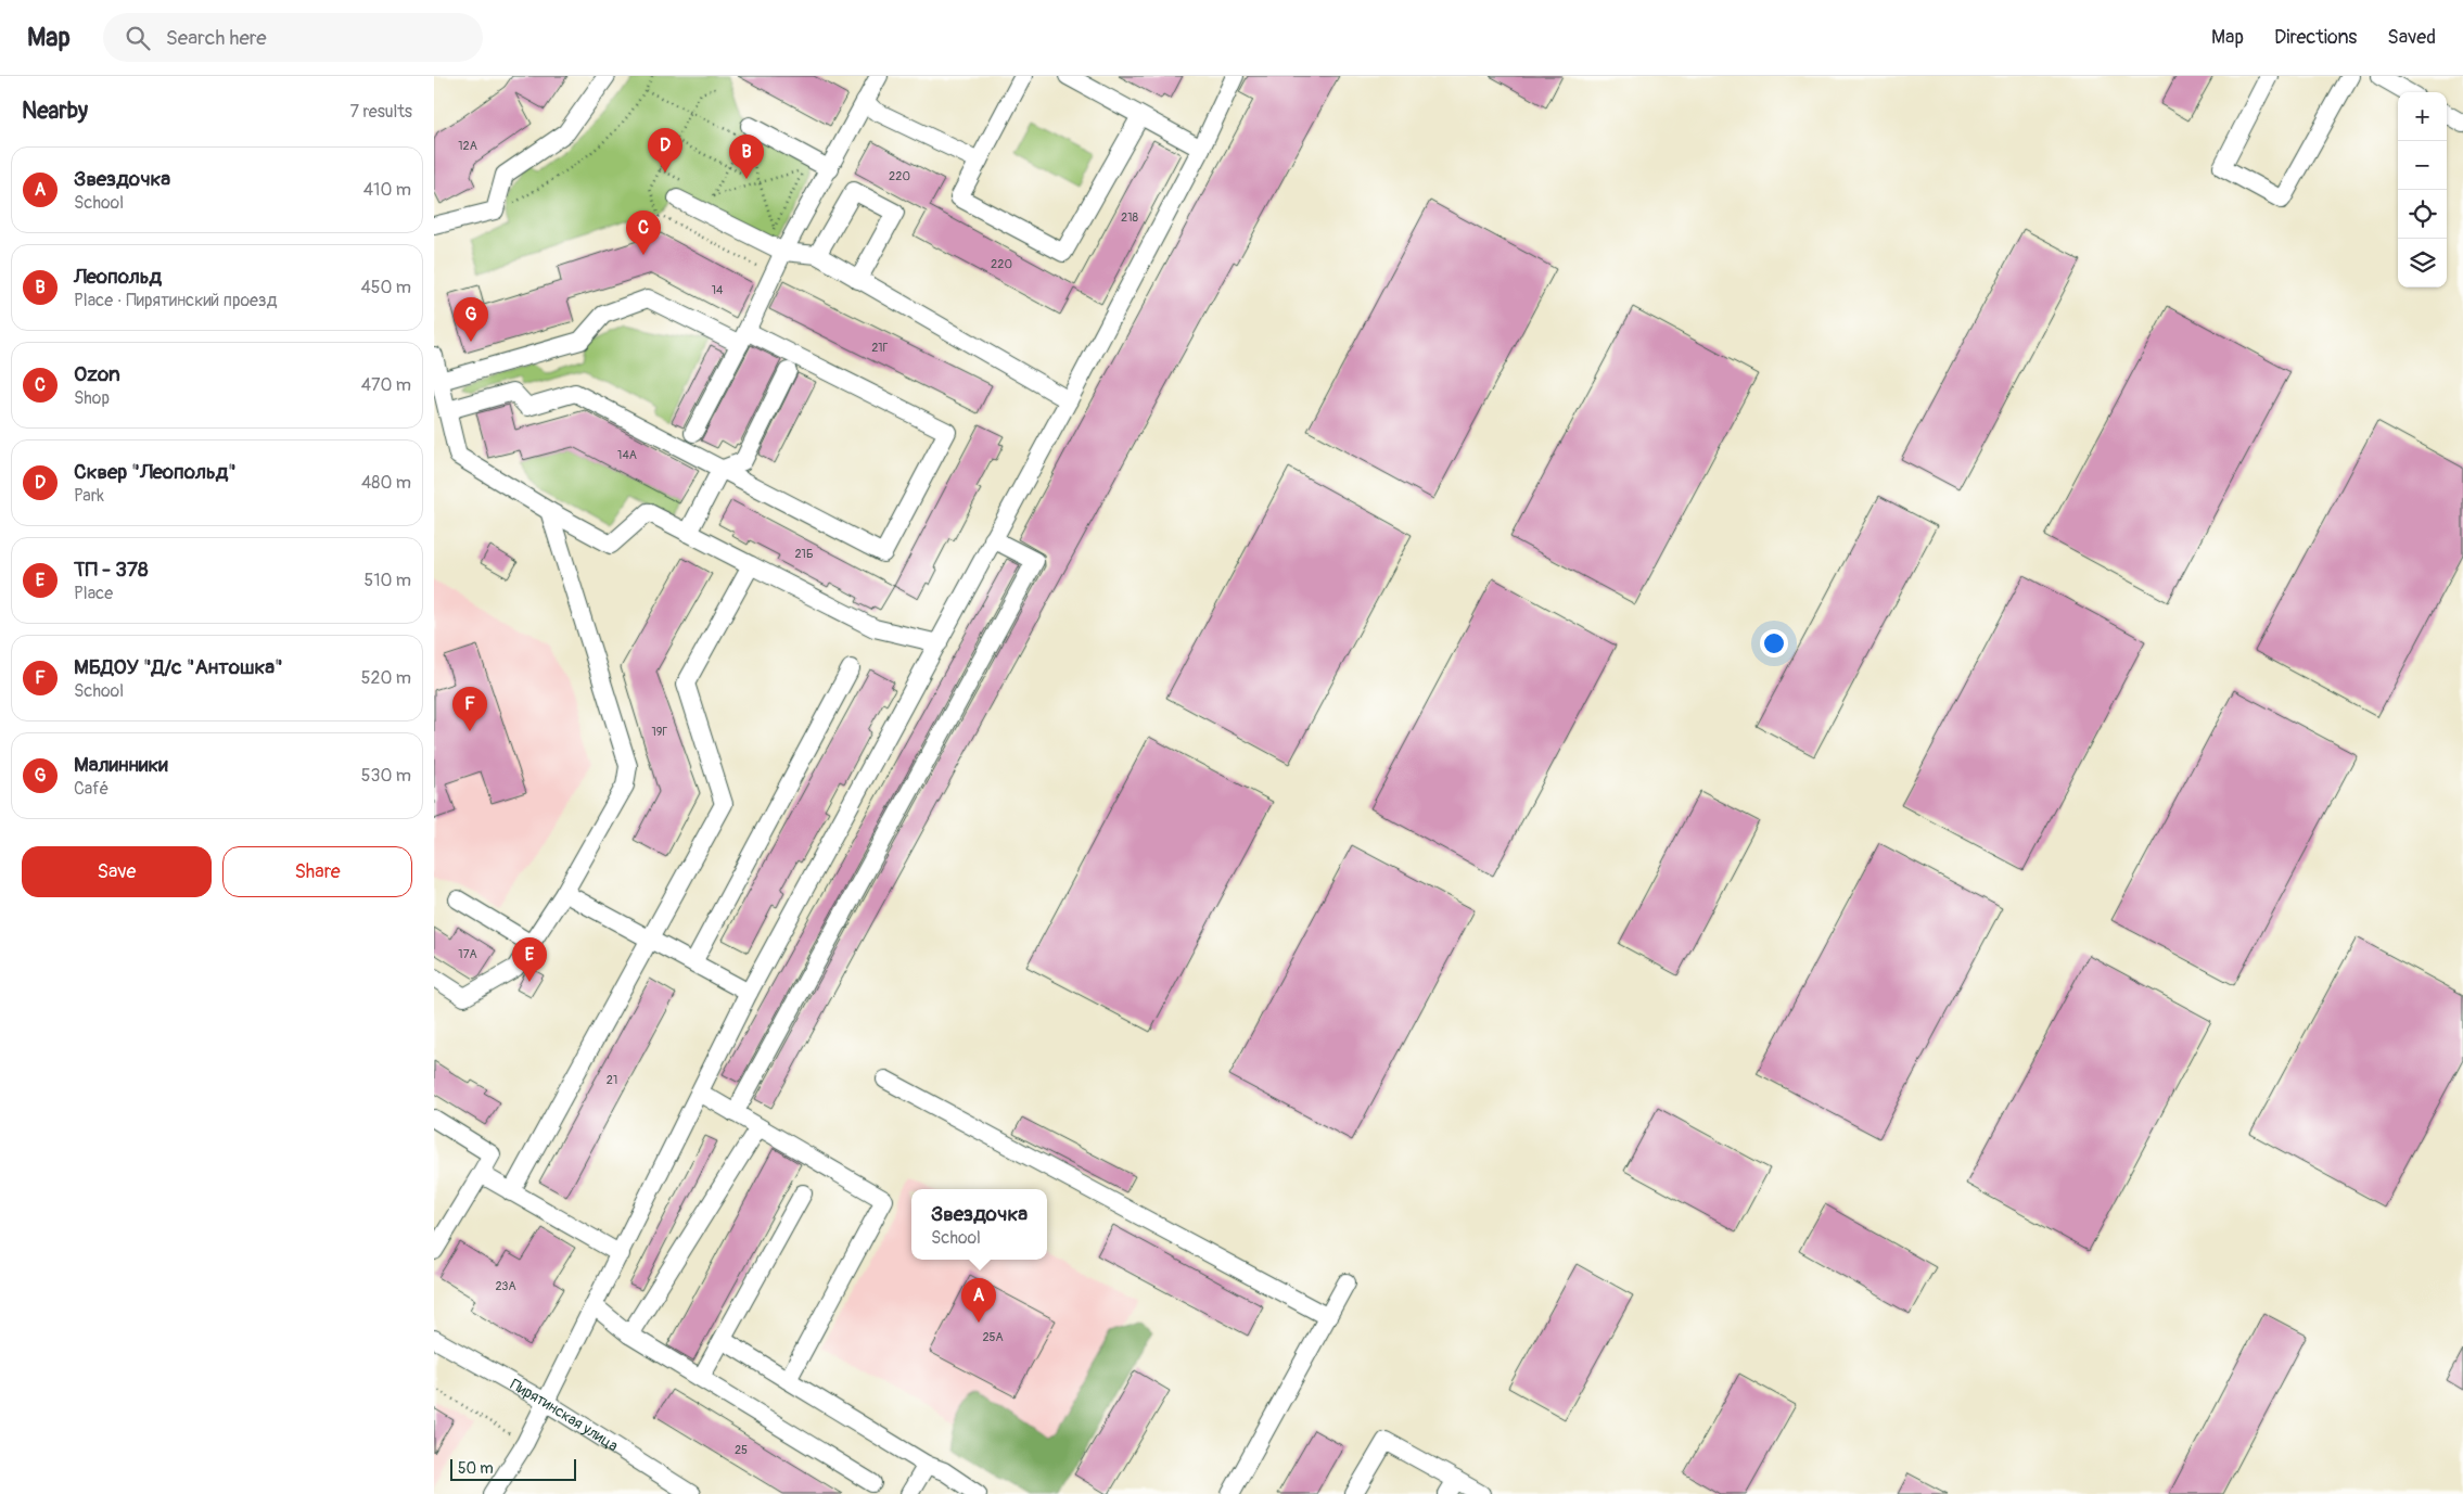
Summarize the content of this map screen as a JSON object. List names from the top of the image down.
{
  "streets": {
    "street": ["Пирятинская улица"]
  },
  "house_numbers": [
    "12А",
    "220",
    "218",
    "220",
    "14",
    "21Г",
    "14А",
    "21Б",
    "19Г",
    "17А",
    "21",
    "23А",
    "25А",
    "25"
  ],
  "scale_bar": "50 m",
  "page": {
    "header": "Map",
    "search": "Search here",
    "nav": ["Map", "Directions", "Saved"],
    "heading": ["Nearby", "7 results"],
    "map_buttons": ["+", "−"],
    "pins": [
      "D",
      "B",
      "C",
      "G",
      "F",
      "E",
      "A"
    ],
    "list": [
      {
        "mark": "A",
        "name": "Звездочка",
        "note": "School",
        "value": "410 m"
      },
      {
        "mark": "B",
        "name": "Леопольд",
        "note": "Place · Пирятинский проезд",
        "value": "450 m"
      },
      {
        "mark": "C",
        "name": "Ozon",
        "note": "Shop",
        "value": "470 m"
      },
      {
        "mark": "D",
        "name": "Сквер \"Леопольд\"",
        "note": "Park",
        "value": "480 m"
      },
      {
        "mark": "E",
        "name": "ТП - 378",
        "note": "Place",
        "value": "510 m"
      },
      {
        "mark": "F",
        "name": "МБДОУ \"Д/с \"Антошка\"",
        "note": "School",
        "value": "520 m"
      },
      {
        "mark": "G",
        "name": "Малинники",
        "note": "Café",
        "value": "530 m"
      }
    ],
    "buttons": ["Save", "Share"],
    "popup": ["Звездочка", "School"],
    "scale": "50 m"
  }
}
